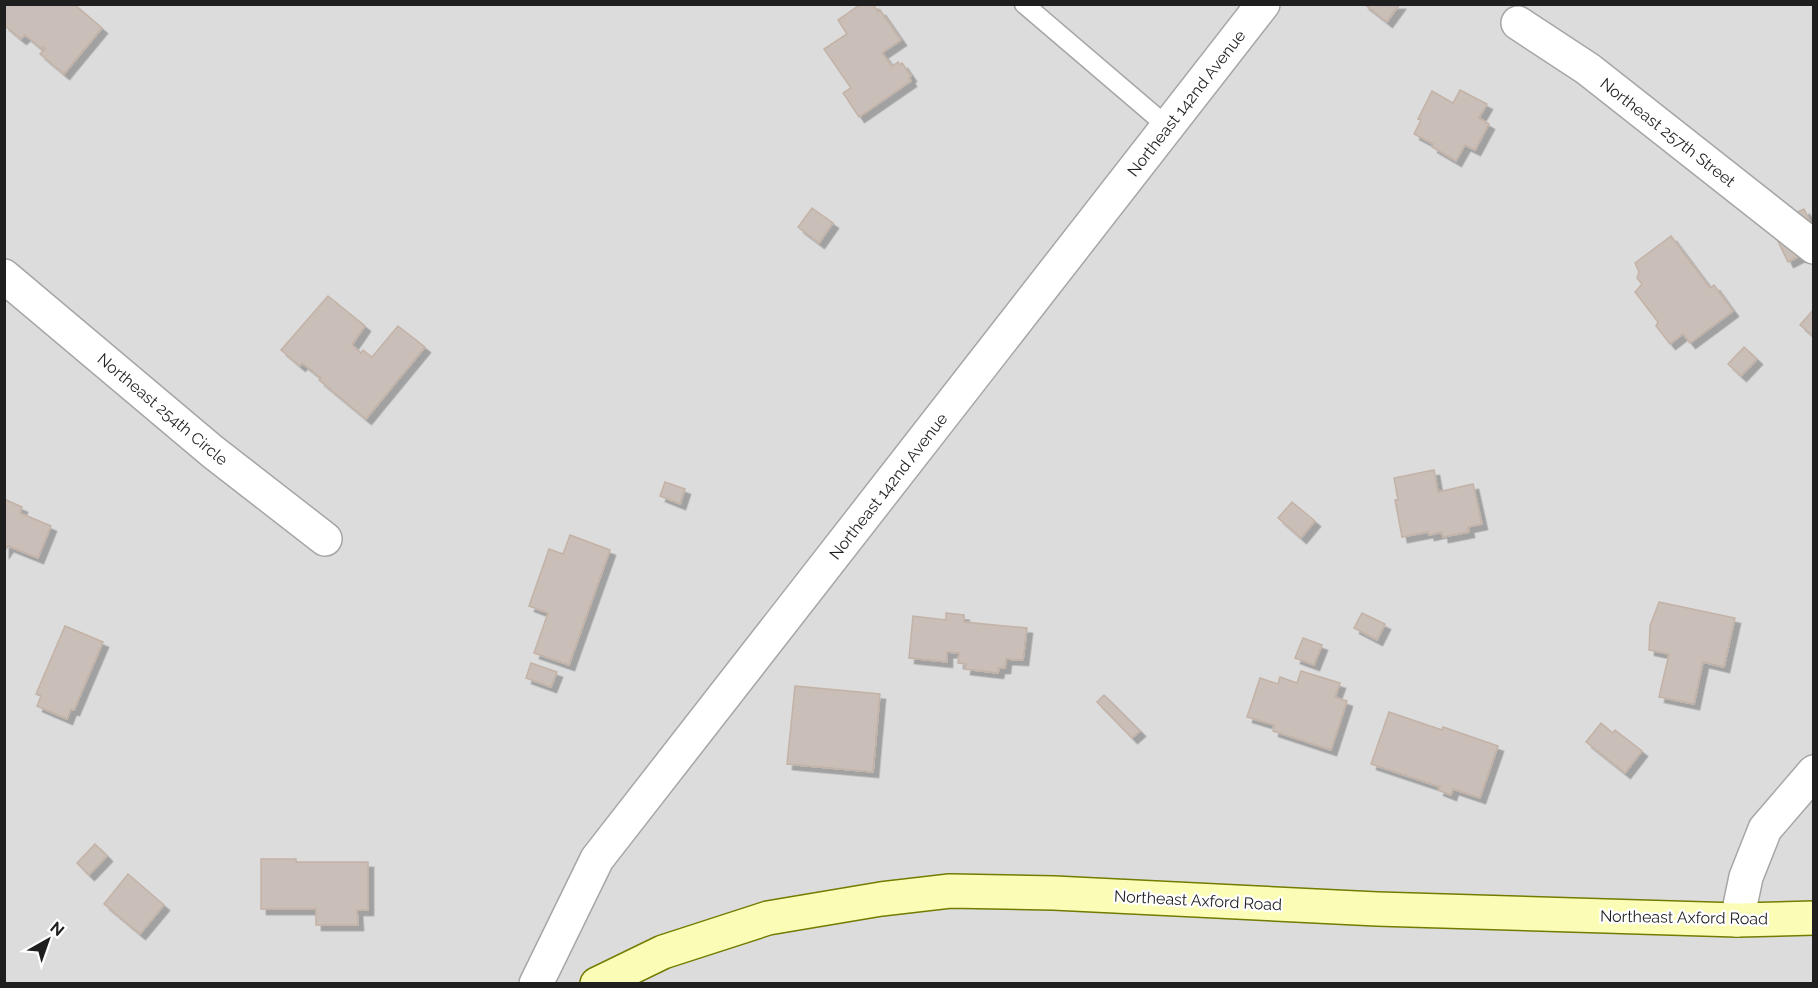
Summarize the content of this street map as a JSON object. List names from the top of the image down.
{
  "streets": {
    "main road": ["Northeast Axford Road"],
    "street": ["Northeast 142nd Avenue", "Northeast 257th Street", "Northeast 254th Circle"]
  },
  "north": "top right"
}
